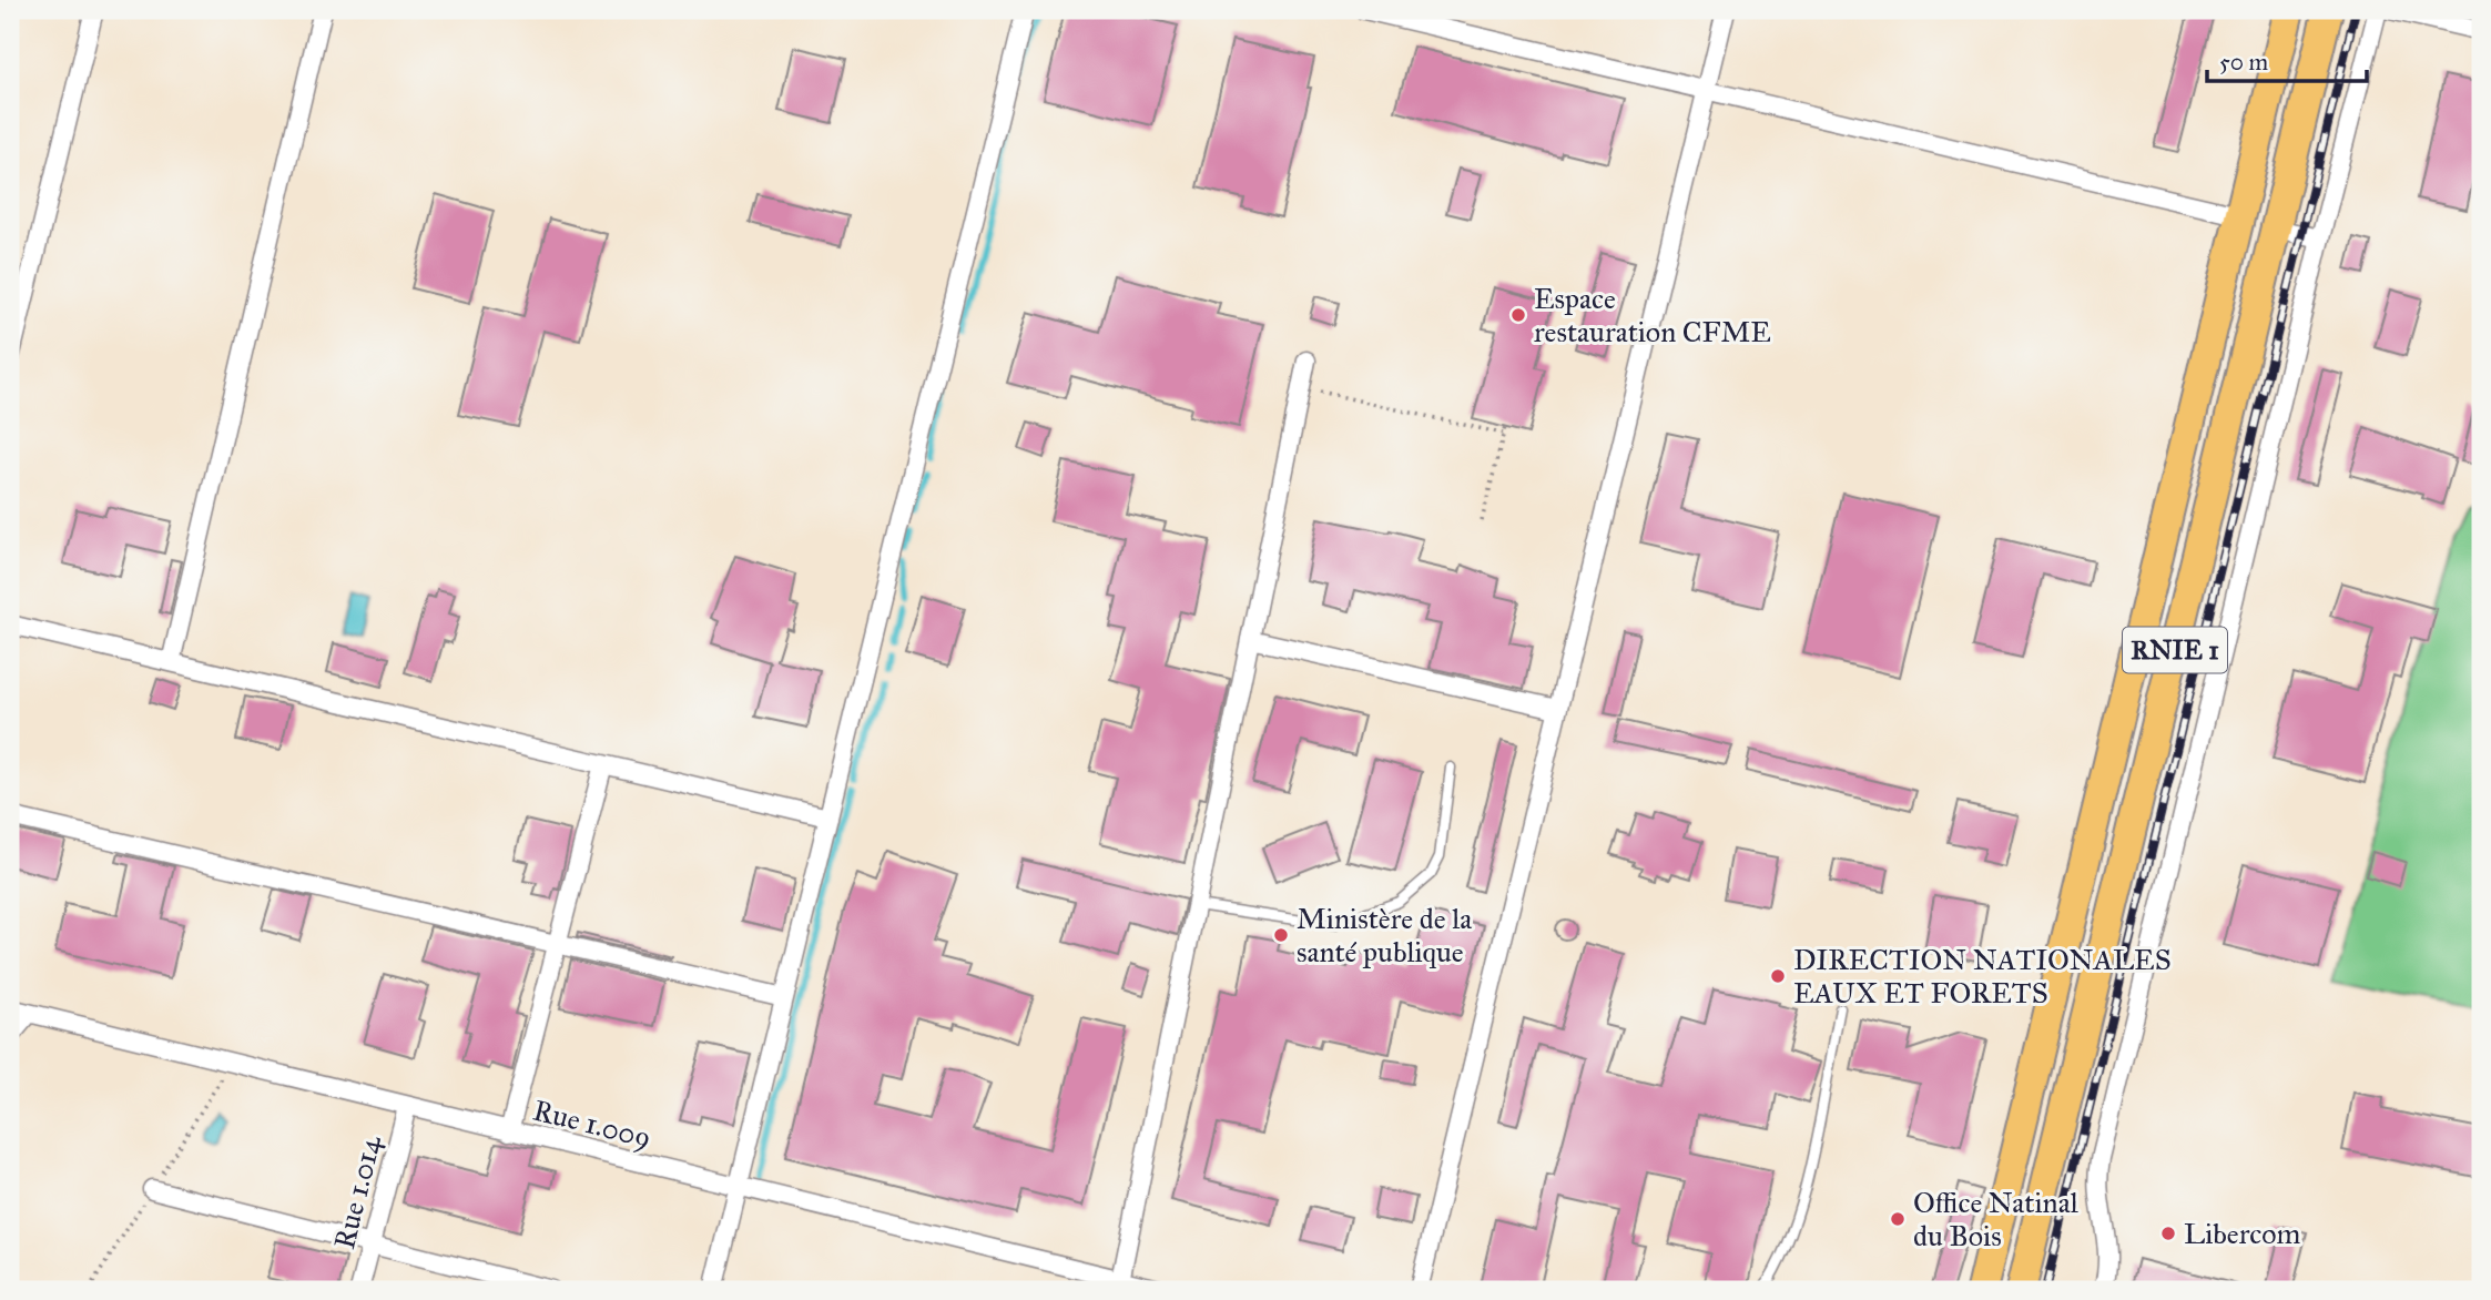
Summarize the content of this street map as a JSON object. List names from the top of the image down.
{
  "streets": {
    "highway": ["RNIE 1"],
    "street": ["Rue 1.009", "Rue 1.014"]
  },
  "crossings": [
    ["Rue 1.009", "Rue 1.014"]
  ],
  "places": [
    "Espace restauration CFME",
    "Ministère de la santé publique",
    "DIRECTION NATIONALES EAUX ET FORETS",
    "Office Natinal du Bois",
    "Libercom"
  ],
  "scale_bar": "50 m"
}
